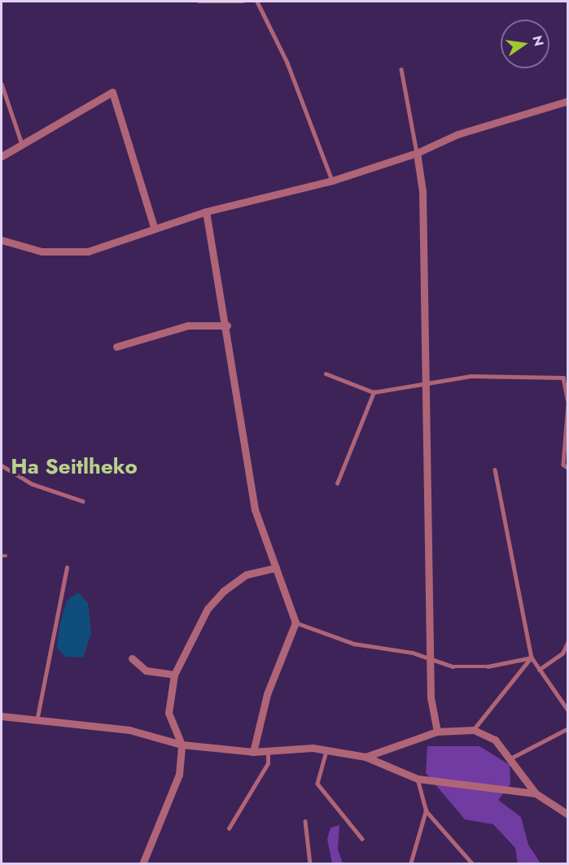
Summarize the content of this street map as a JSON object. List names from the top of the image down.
{
  "districts": ["Ha Seitlheko"],
  "north": "right"
}
